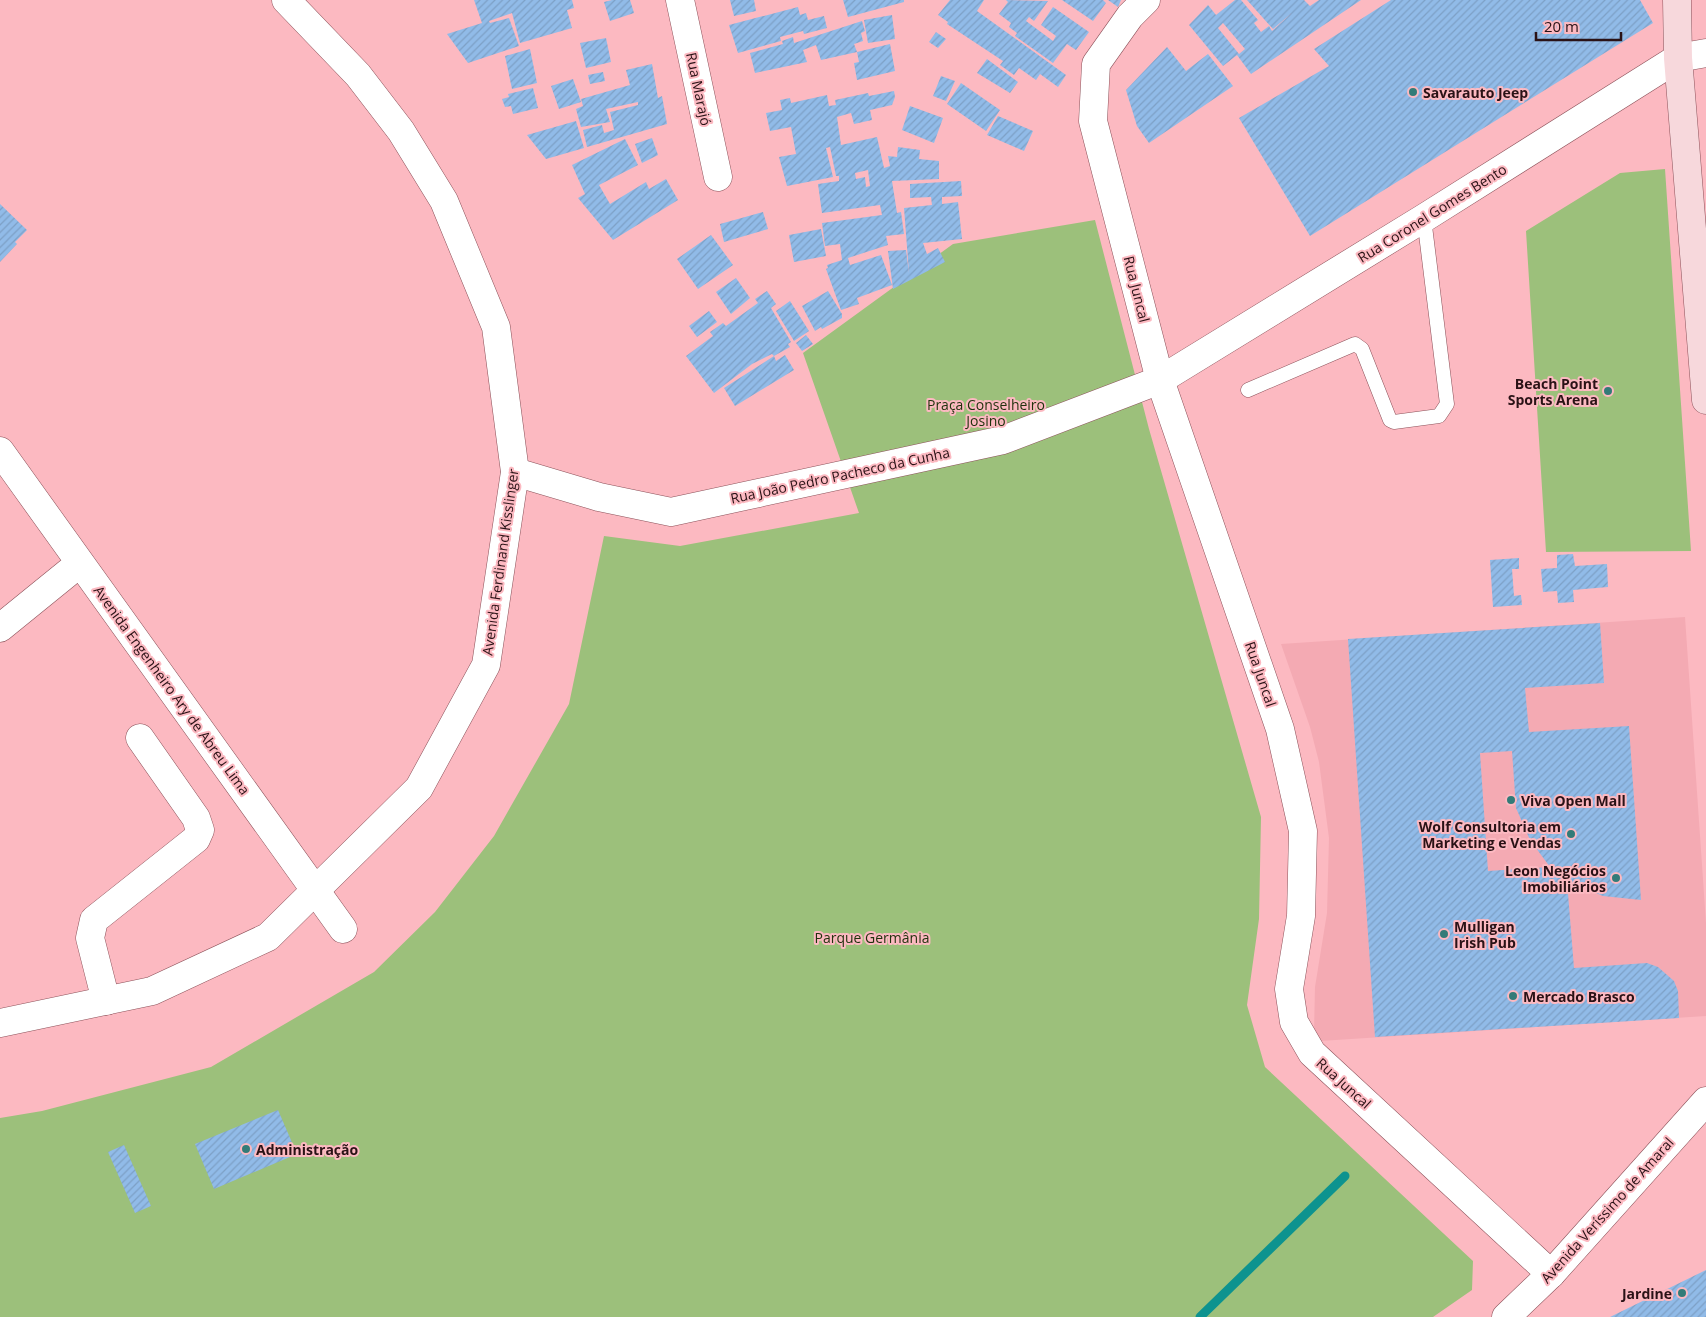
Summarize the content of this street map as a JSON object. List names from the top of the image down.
{
  "streets": {
    "street": [
      "Rua Marajó",
      "Rua Coronel Gomes Bento",
      "Rua Juncal",
      "Rua João Pedro Pacheco da Cunha",
      "Avenida Ferdinand Kisslinger",
      "Avenida Engenheiro Ary de Abreu Lima",
      "Avenida Veríssimo de Amaral"
    ]
  },
  "crossings": [
    ["Rua Coronel Gomes Bento", "Rua Juncal"],
    ["Rua Coronel Gomes Bento", "Rua João Pedro Pacheco da Cunha"],
    ["Rua Juncal", "Rua João Pedro Pacheco da Cunha"],
    ["Rua Juncal", "Avenida Veríssimo de Amaral"],
    ["Rua João Pedro Pacheco da Cunha", "Avenida Ferdinand Kisslinger"],
    ["Avenida Ferdinand Kisslinger", "Avenida Engenheiro Ary de Abreu Lima"]
  ],
  "parks": ["Praça Conselheiro Josino", "Parque Germânia"],
  "places": [
    "Savarauto Jeep",
    "Beach Point Sports Arena",
    "Viva Open Mall",
    "Wolf Consultoria em Marketing e Vendas",
    "Leon Negócios Imobiliários",
    "Mulligan Irish Pub",
    "Mercado Brasco",
    "Administração",
    "Jardine"
  ],
  "scale_bar": "20 m"
}
